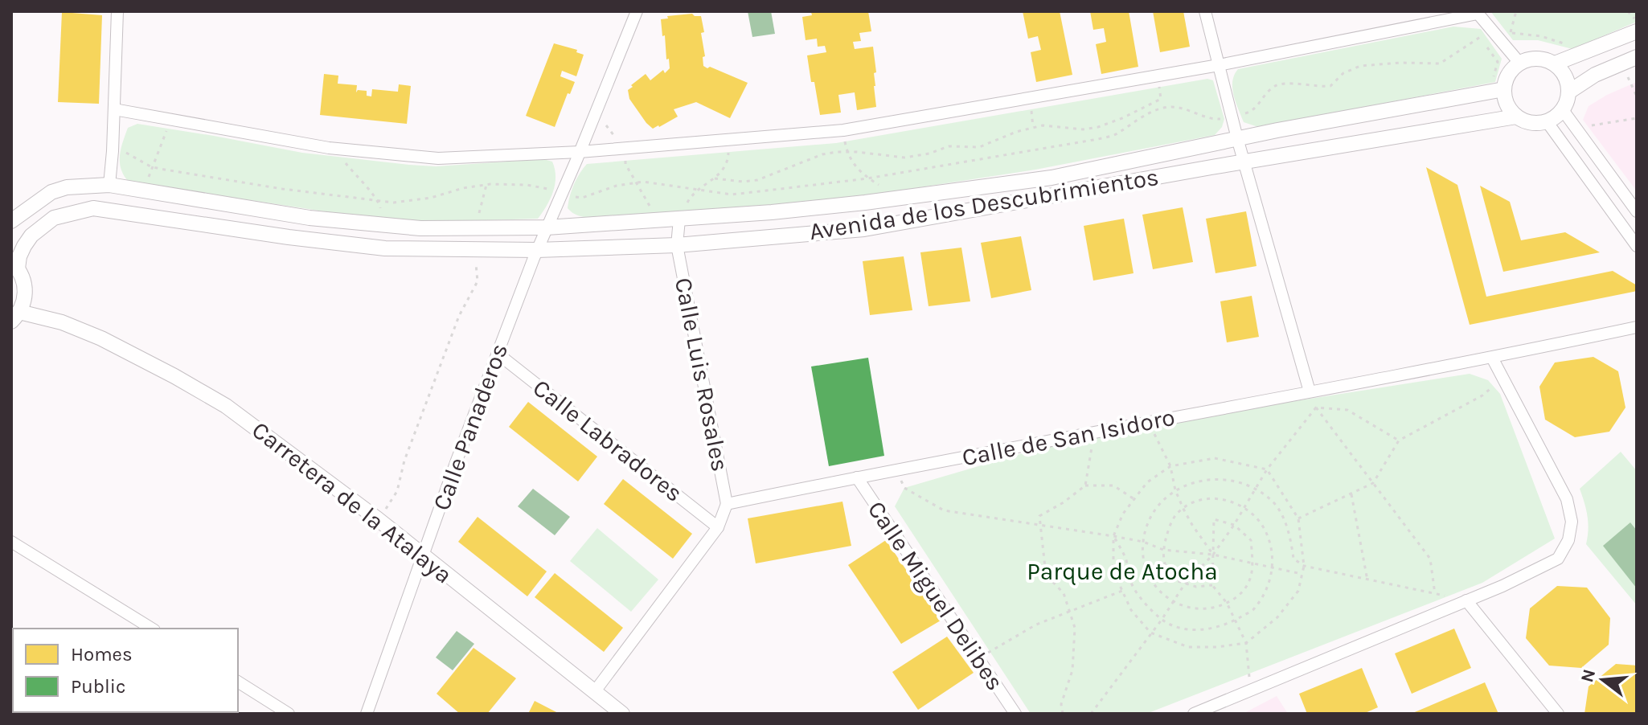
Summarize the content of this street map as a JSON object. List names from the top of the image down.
{
  "streets": {
    "street": [
      "Avenida de los Descubrimientos",
      "Calle Luis Rosales",
      "Calle Panaderos",
      "Calle de San Isidoro",
      "Calle Labradores",
      "Carretera de la Atalaya",
      "Calle Miguel Delibes"
    ]
  },
  "crossings": [
    ["Avenida de los Descubrimientos", "Calle Luis Rosales"],
    ["Avenida de los Descubrimientos", "Calle Panaderos"],
    ["Calle Luis Rosales", "Calle de San Isidoro"],
    ["Calle Panaderos", "Calle Labradores"],
    ["Calle Panaderos", "Carretera de la Atalaya"],
    ["Calle de San Isidoro", "Calle Miguel Delibes"]
  ],
  "parks": ["Parque de Atocha"],
  "legend": ["Homes", "Public"],
  "north": "left"
}
